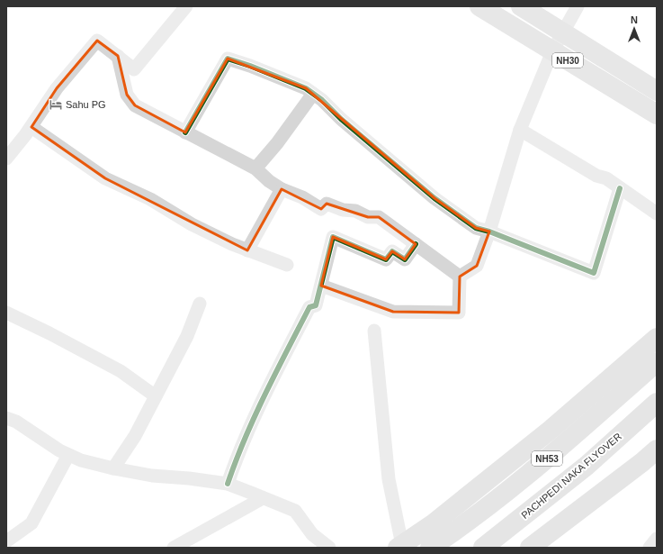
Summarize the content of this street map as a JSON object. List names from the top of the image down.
{
  "streets": {
    "highway": ["NH53", "PACHPEDI NAKA FLYOVER"],
    "main road": ["NH30"]
  },
  "places": {
    "hotel": ["Sahu PG"]
  },
  "north": "top"
}
